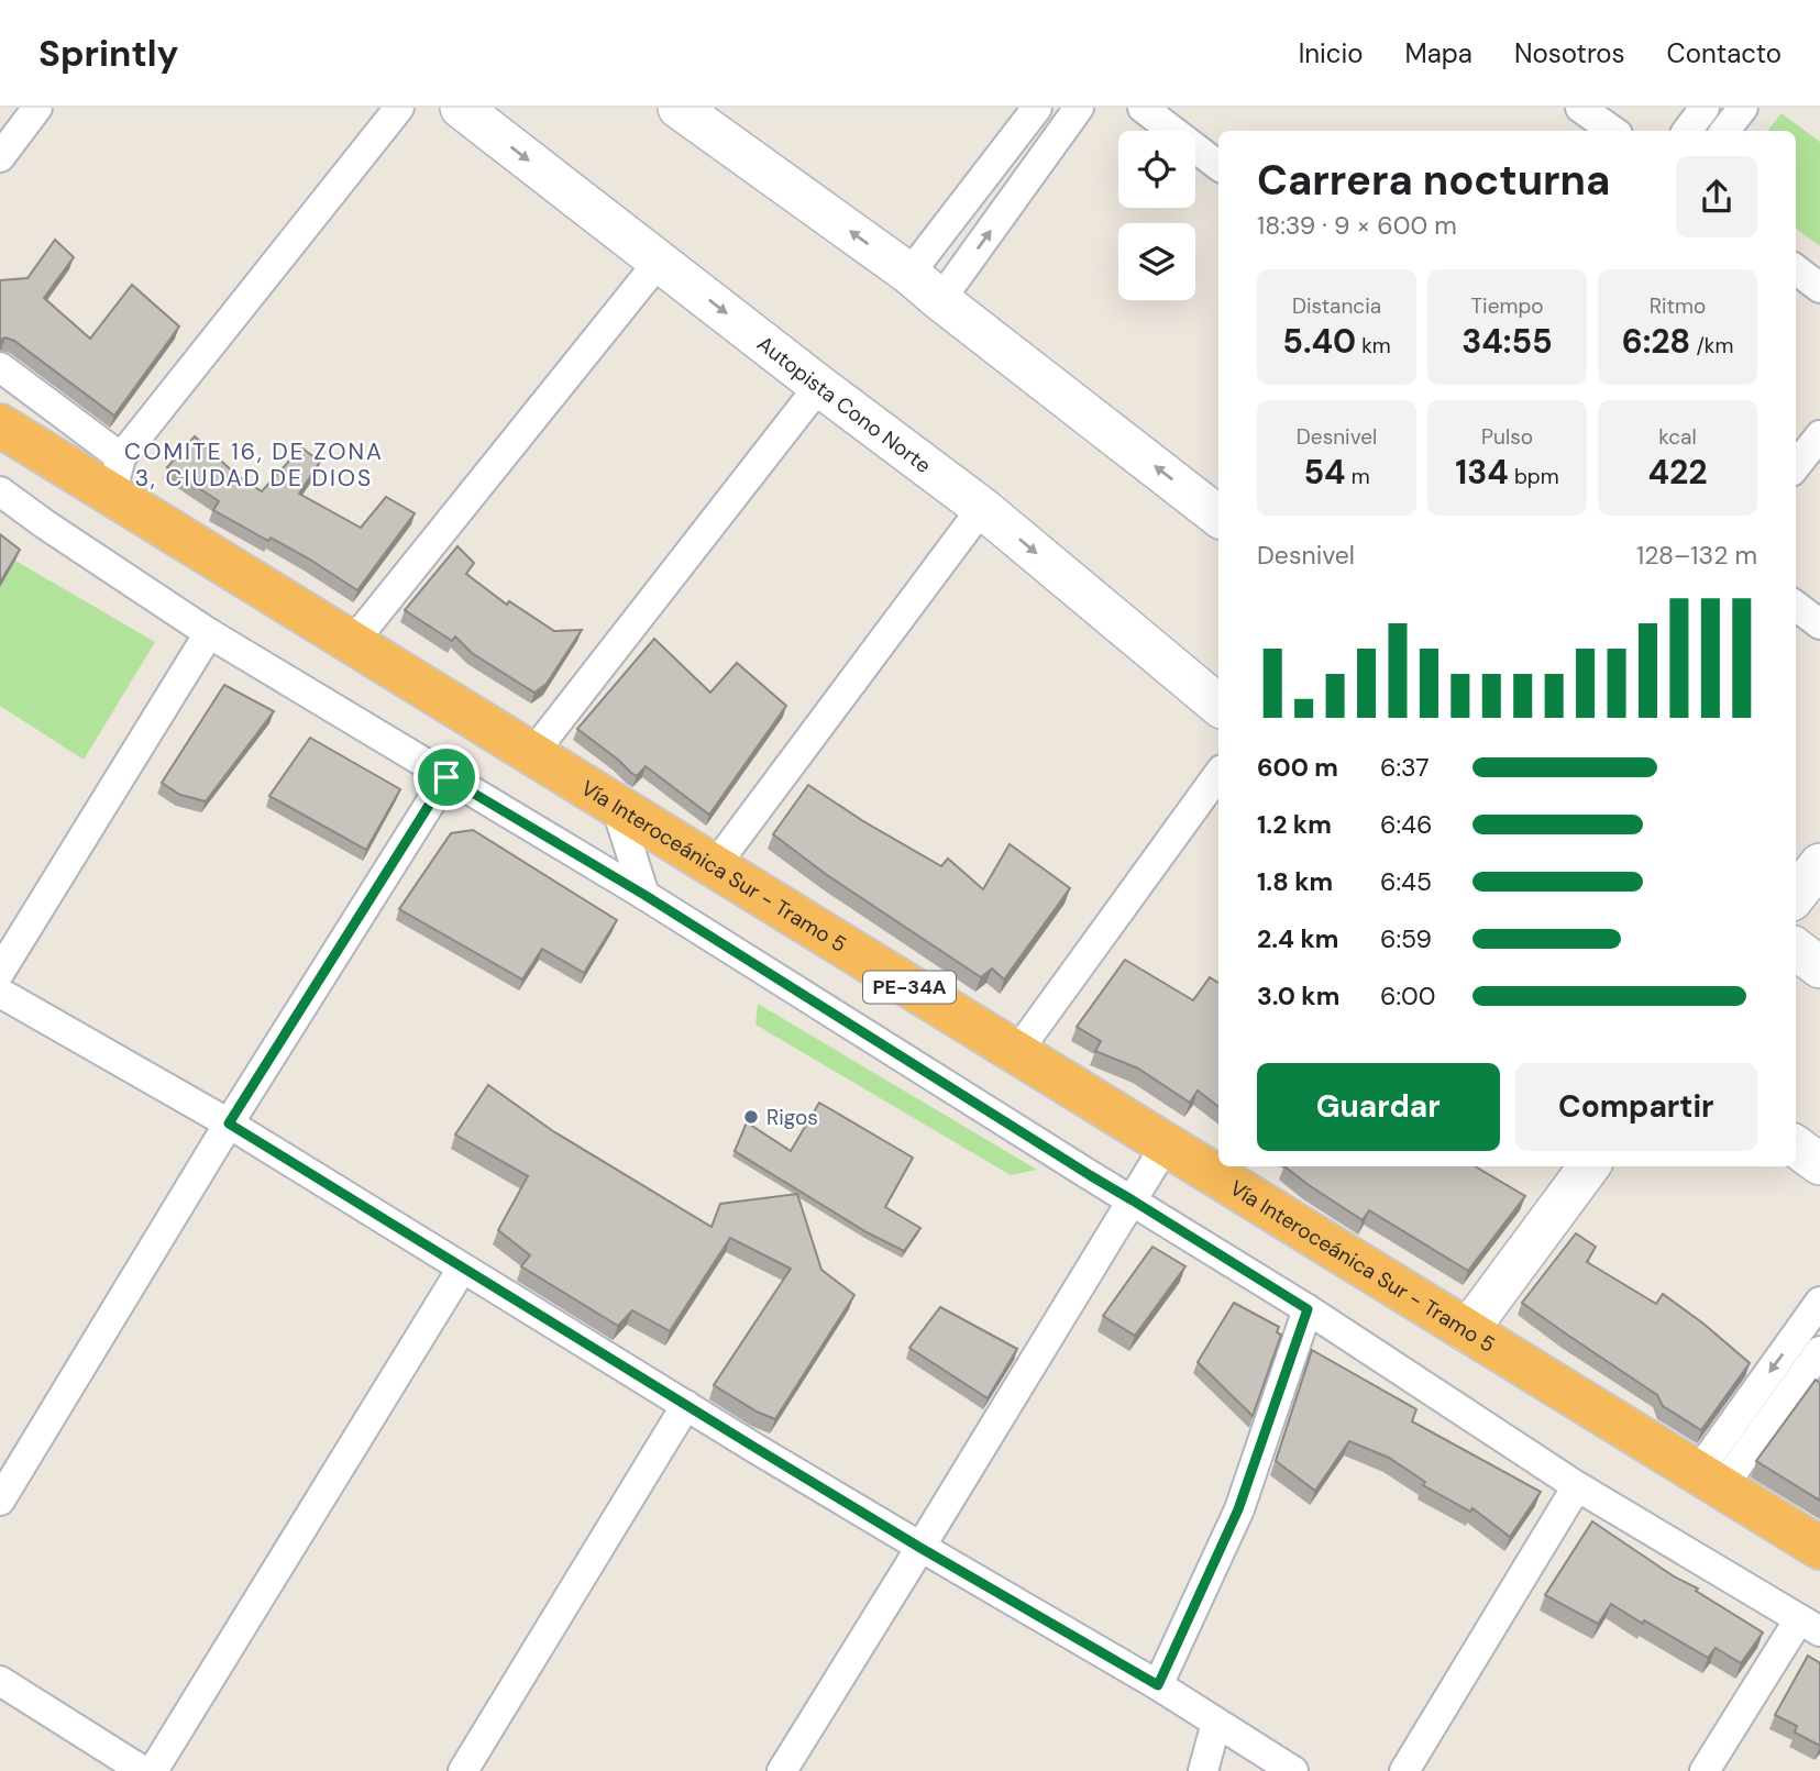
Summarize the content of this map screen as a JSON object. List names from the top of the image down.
{
  "streets": {
    "highway": ["Vía Interoceánica Sur - Tramo 5", "PE-34A"],
    "main road": ["Autopista Cono Norte"]
  },
  "districts": ["COMITE 16, DE ZONA 3, CIUDAD DE DIOS"],
  "places": ["Rigos"],
  "page": {
    "header": "Sprintly",
    "nav": [
      "Inicio",
      "Mapa",
      "Nosotros",
      "Contacto"
    ],
    "heading": ["Carrera nocturna", "18:39 · 9 × 600 m"],
    "stats": [
      ["Distancia", "5.40 km"],
      ["Tiempo", "34:55"],
      ["Ritmo", "6:28 /km"],
      ["Desnivel", "54 m"],
      ["Pulso", "134 bpm"],
      ["kcal", "422"]
    ],
    "chart": ["Desnivel", "128–132 m"],
    "list": [
      {
        "name": "600 m",
        "note": "6:37"
      },
      {
        "name": "1.2 km",
        "note": "6:46"
      },
      {
        "name": "1.8 km",
        "note": "6:45"
      },
      {
        "name": "2.4 km",
        "note": "6:59"
      },
      {
        "name": "3.0 km",
        "note": "6:00"
      }
    ],
    "buttons": ["Guardar", "Compartir"]
  }
}
